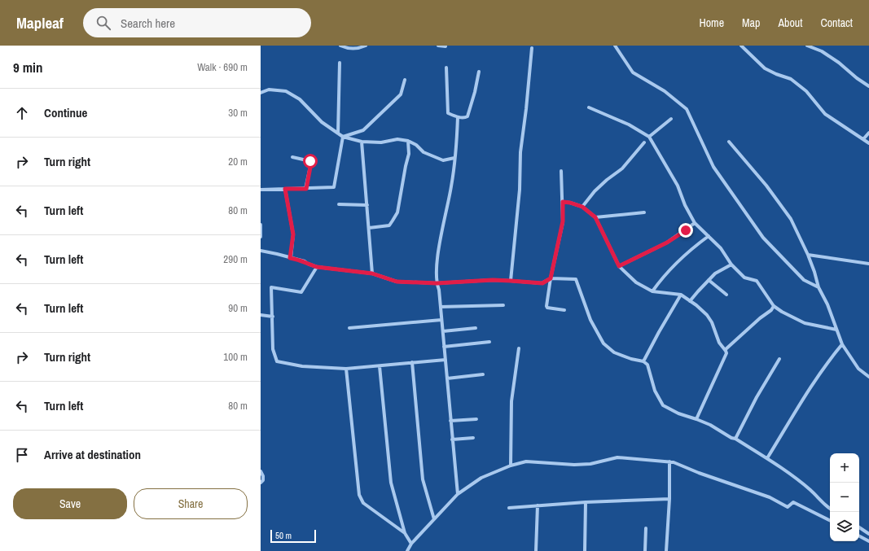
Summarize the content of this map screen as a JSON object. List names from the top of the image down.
{
  "scale_bar": "50 m",
  "page": {
    "header": "Mapleaf",
    "search": "Search here",
    "nav": [
      "Home",
      "Map",
      "About",
      "Contact"
    ],
    "heading": ["9 min", "Walk · 690 m"],
    "list": [
      ["Continue", "30 m"],
      ["Turn right", "20 m"],
      ["Turn left", "80 m"],
      ["Turn left", "290 m"],
      ["Turn left", "90 m"],
      ["Turn right", "100 m"],
      ["Turn left", "80 m"],
      "Arrive at destination"
    ],
    "map_buttons": ["+", "−"],
    "buttons": ["Save", "Share"],
    "scale": "50 m"
  }
}
